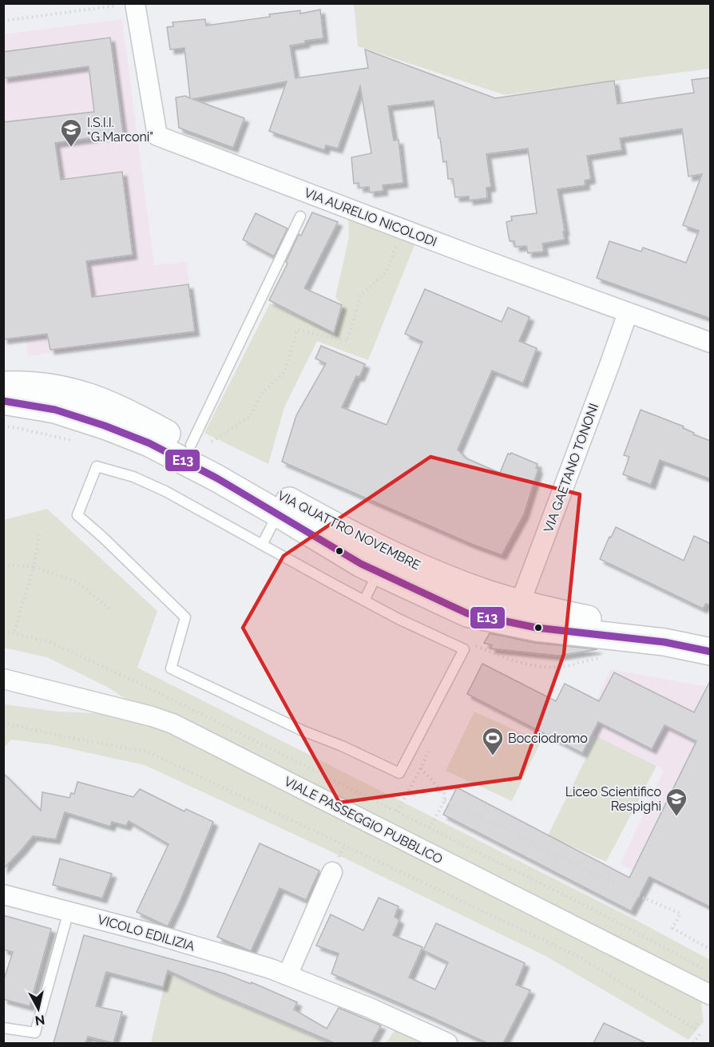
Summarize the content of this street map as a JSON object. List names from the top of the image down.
{
  "streets": {
    "main road": ["VIA QUATTRO NOVEMBRE"],
    "street": [
      "VIA AURELIO NICOLODI",
      "VIA GAETANO TONONI",
      "VIALE PASSEGGIO PUBBLICO",
      "VICOLO EDILIZIA"
    ]
  },
  "crossings": [
    ["VIA AURELIO NICOLODI", "VIA GAETANO TONONI"],
    ["VIA GAETANO TONONI", "VIA QUATTRO NOVEMBRE"]
  ],
  "places": {
    "school or university": ["I.S.I.I. \"G.Marconi\"", "Liceo Scientifico Respighi"],
    "sports": ["Bocciodromo"]
  },
  "lines": ["transit line E13"],
  "north": "bottom"
}
